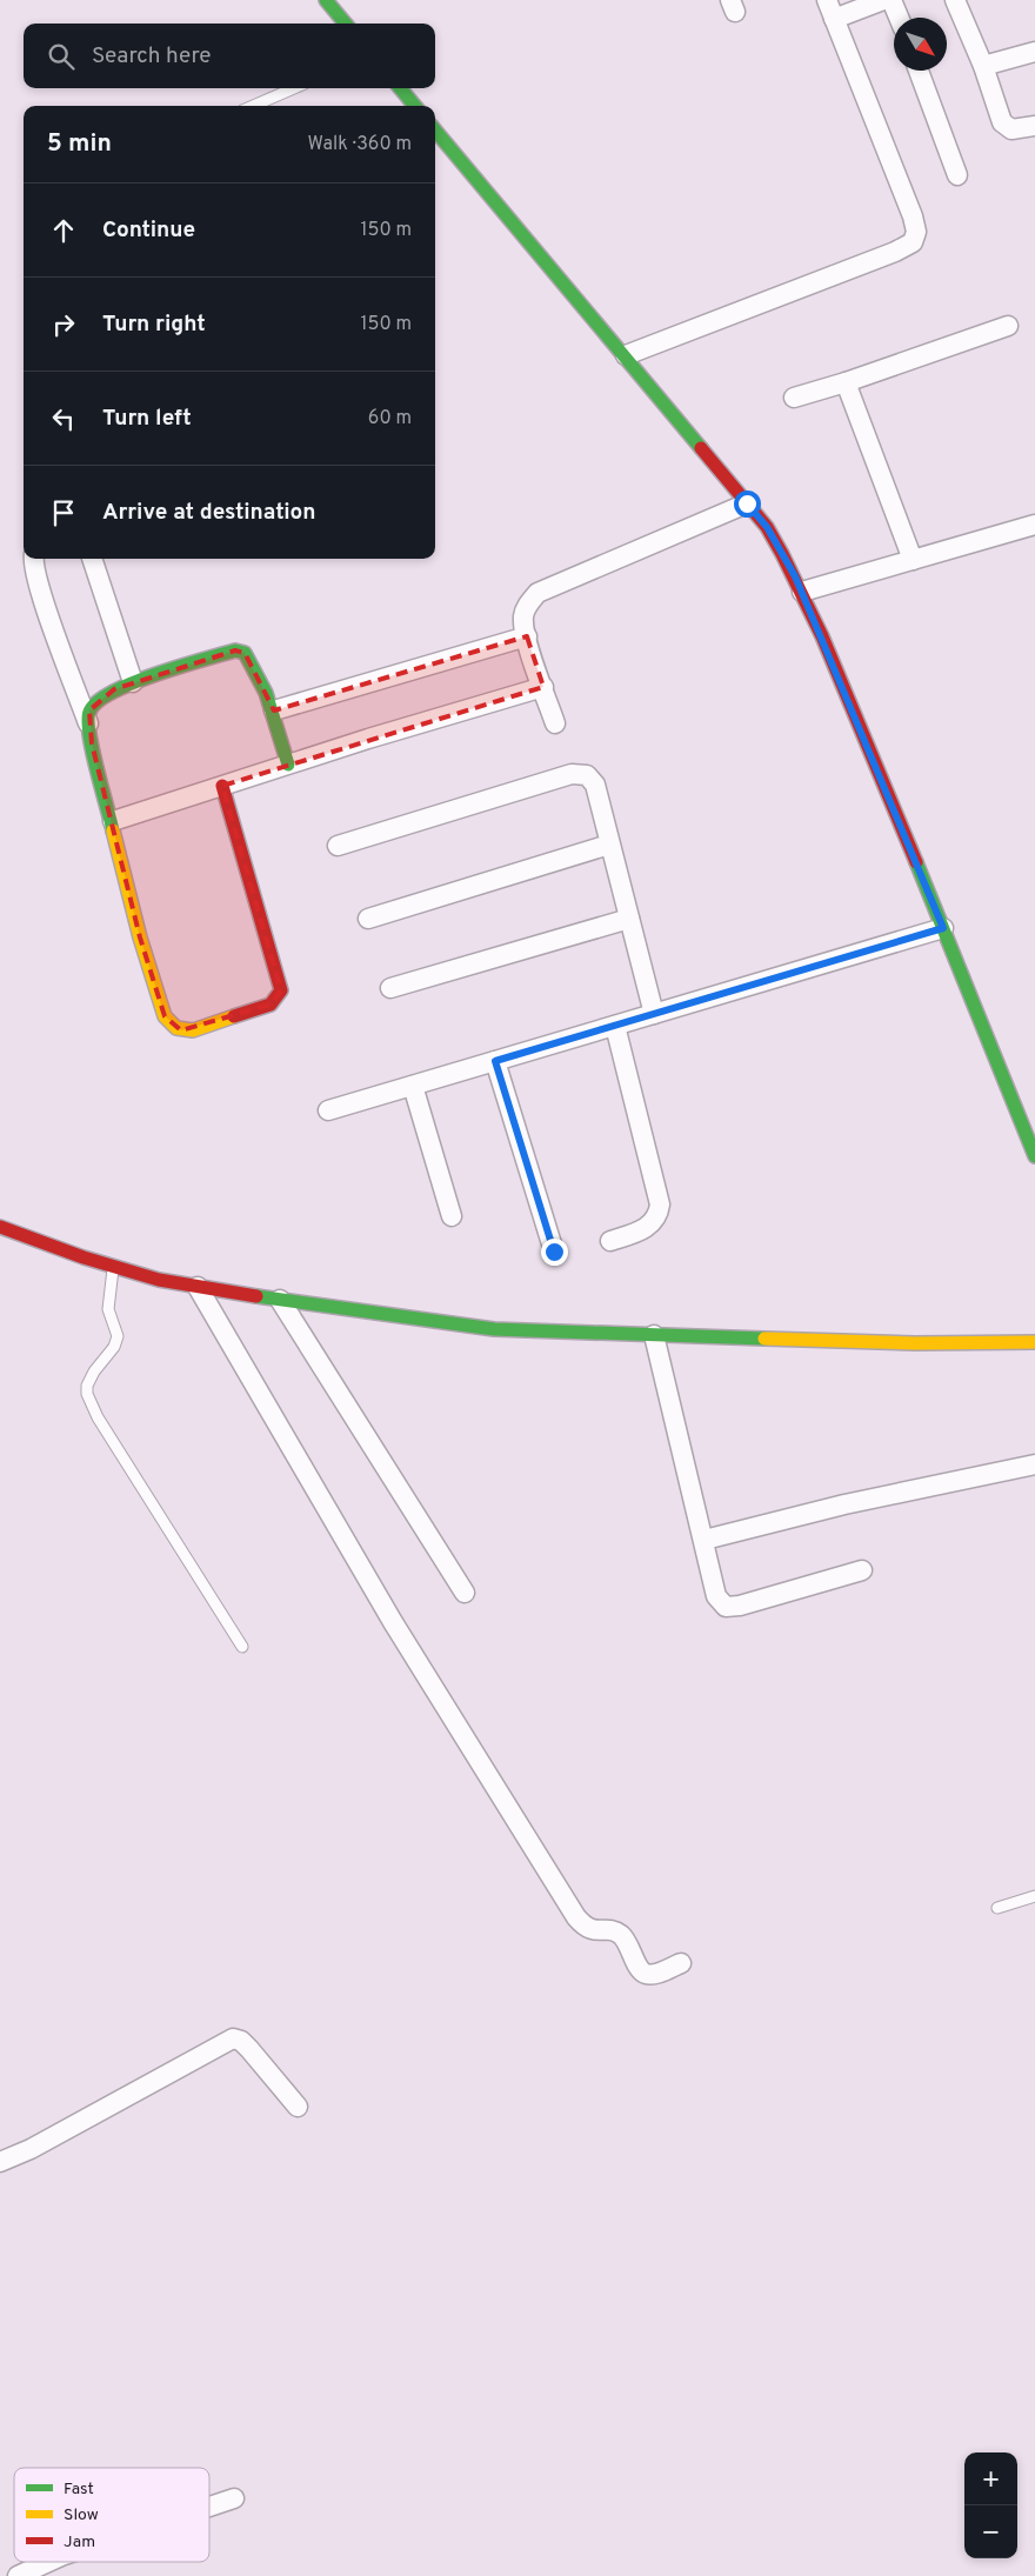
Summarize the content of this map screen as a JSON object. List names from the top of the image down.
{
  "legend": ["Fast", "Slow", "Jam"],
  "north": "bottom right",
  "page": {
    "search": "Search here",
    "heading": ["5 min", "Walk · 360 m"],
    "list": [
      ["Continue", "150 m"],
      ["Turn right", "150 m"],
      ["Turn left", "60 m"],
      "Arrive at destination"
    ],
    "map_buttons": ["+", "−"]
  }
}
